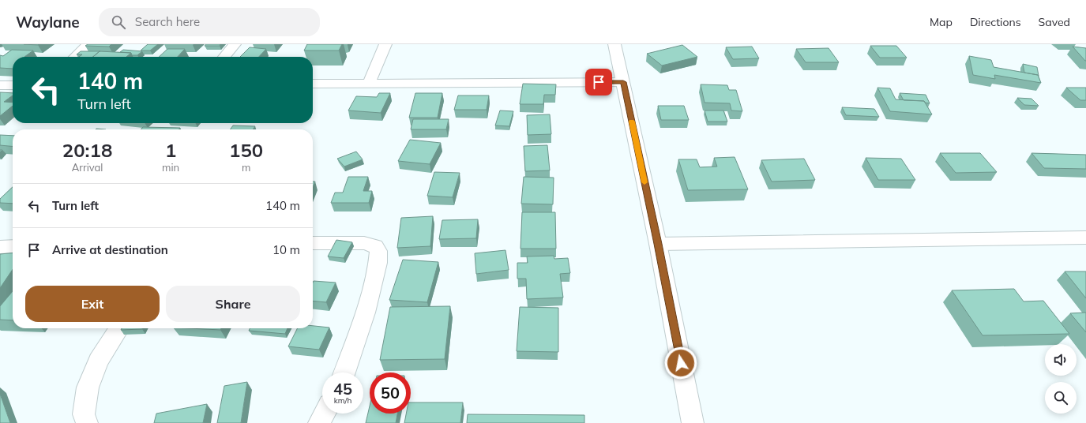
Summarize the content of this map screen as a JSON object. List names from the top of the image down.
{
  "page": {
    "header": "Waylane",
    "search": "Search here",
    "nav": ["Map", "Directions", "Saved"],
    "turn": ["140 m", "Turn left"],
    "eta": [
      "20:18",
      "Arrival",
      "1",
      "min",
      "150",
      "m"
    ],
    "list": [
      {
        "name": "Turn left",
        "value": "140 m"
      },
      {
        "name": "Arrive at destination",
        "value": "10 m"
      }
    ],
    "buttons": ["Exit", "Share"],
    "speed": "45 km/h",
    "limit": "50"
  }
}
